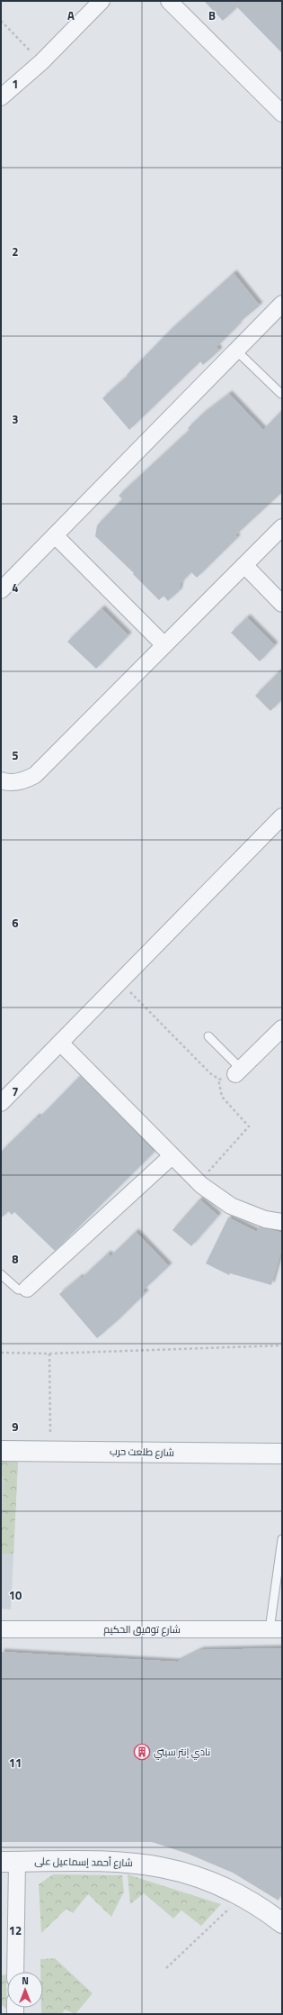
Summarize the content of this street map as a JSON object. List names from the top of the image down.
{
  "streets": {
    "street": ["شارع طلعت حرب", "شارع توفيق الحكيم", "شارع أحمد إسماعيل على"]
  },
  "places": {
    "building": ["نادي إنتر سيتي"]
  },
  "north": "top",
  "grid": {
    "columns": ["A", "B"],
    "rows": [
      "1",
      "2",
      "3",
      "4",
      "5",
      "6",
      "7",
      "8",
      "9",
      "10",
      "11",
      "12"
    ]
  }
}
